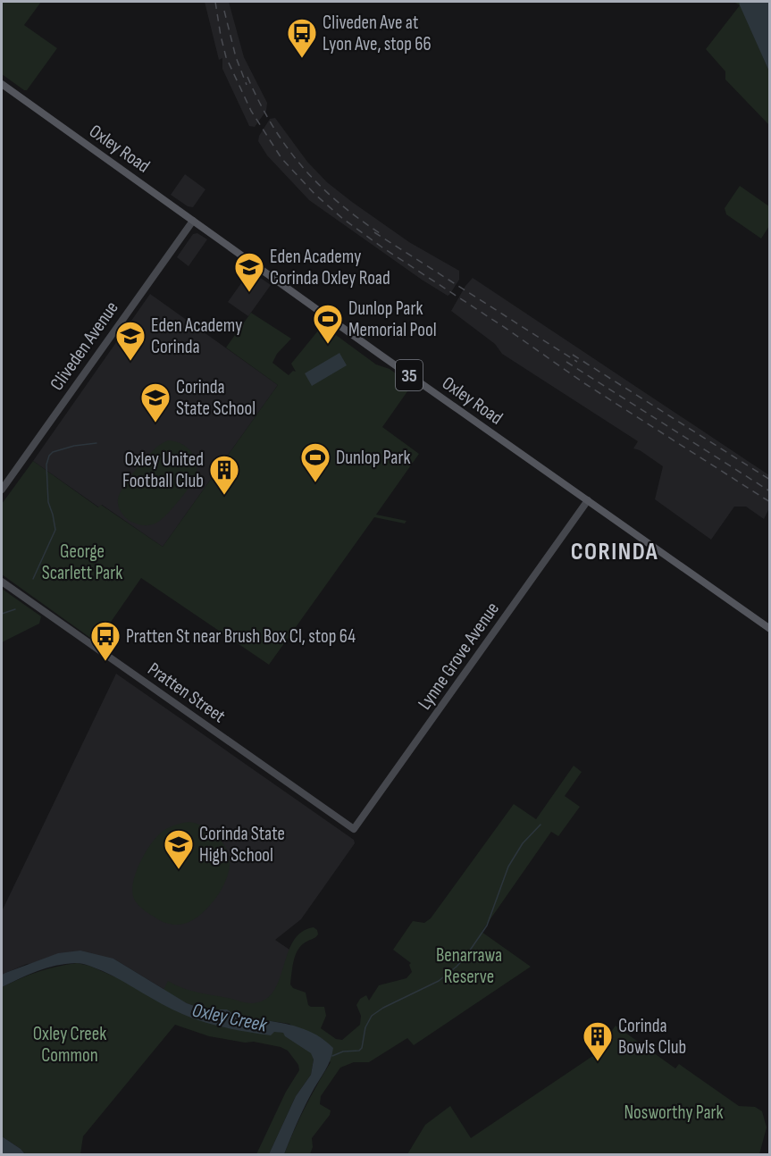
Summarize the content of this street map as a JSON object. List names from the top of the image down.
{
  "streets": {
    "main road": ["Oxley Road", "35"],
    "street": ["Cliveden Avenue", "Lynne Grove Avenue", "Pratten Street"]
  },
  "crossings": [
    ["Oxley Road", "Cliveden Avenue"],
    ["Oxley Road", "Lynne Grove Avenue"],
    ["Lynne Grove Avenue", "Pratten Street"]
  ],
  "districts": ["CORINDA"],
  "water": ["Oxley Creek"],
  "parks": [
    "George Scarlett Park",
    "Benarrawa Reserve",
    "Oxley Creek Common",
    "Nosworthy Park"
  ],
  "places": {
    "bus stop": ["Cliveden Ave at Lyon Ave, stop 66", "Pratten St near Brush Box Cl, stop 64"],
    "school or university": [
      "Eden Academy Corinda Oxley Road",
      "Eden Academy Corinda",
      "Corinda State School",
      "Corinda State High School"
    ],
    "sports": ["Dunlop Park Memorial Pool", "Dunlop Park"],
    "building": ["Oxley United Football Club", "Corinda Bowls Club"]
  }
}
